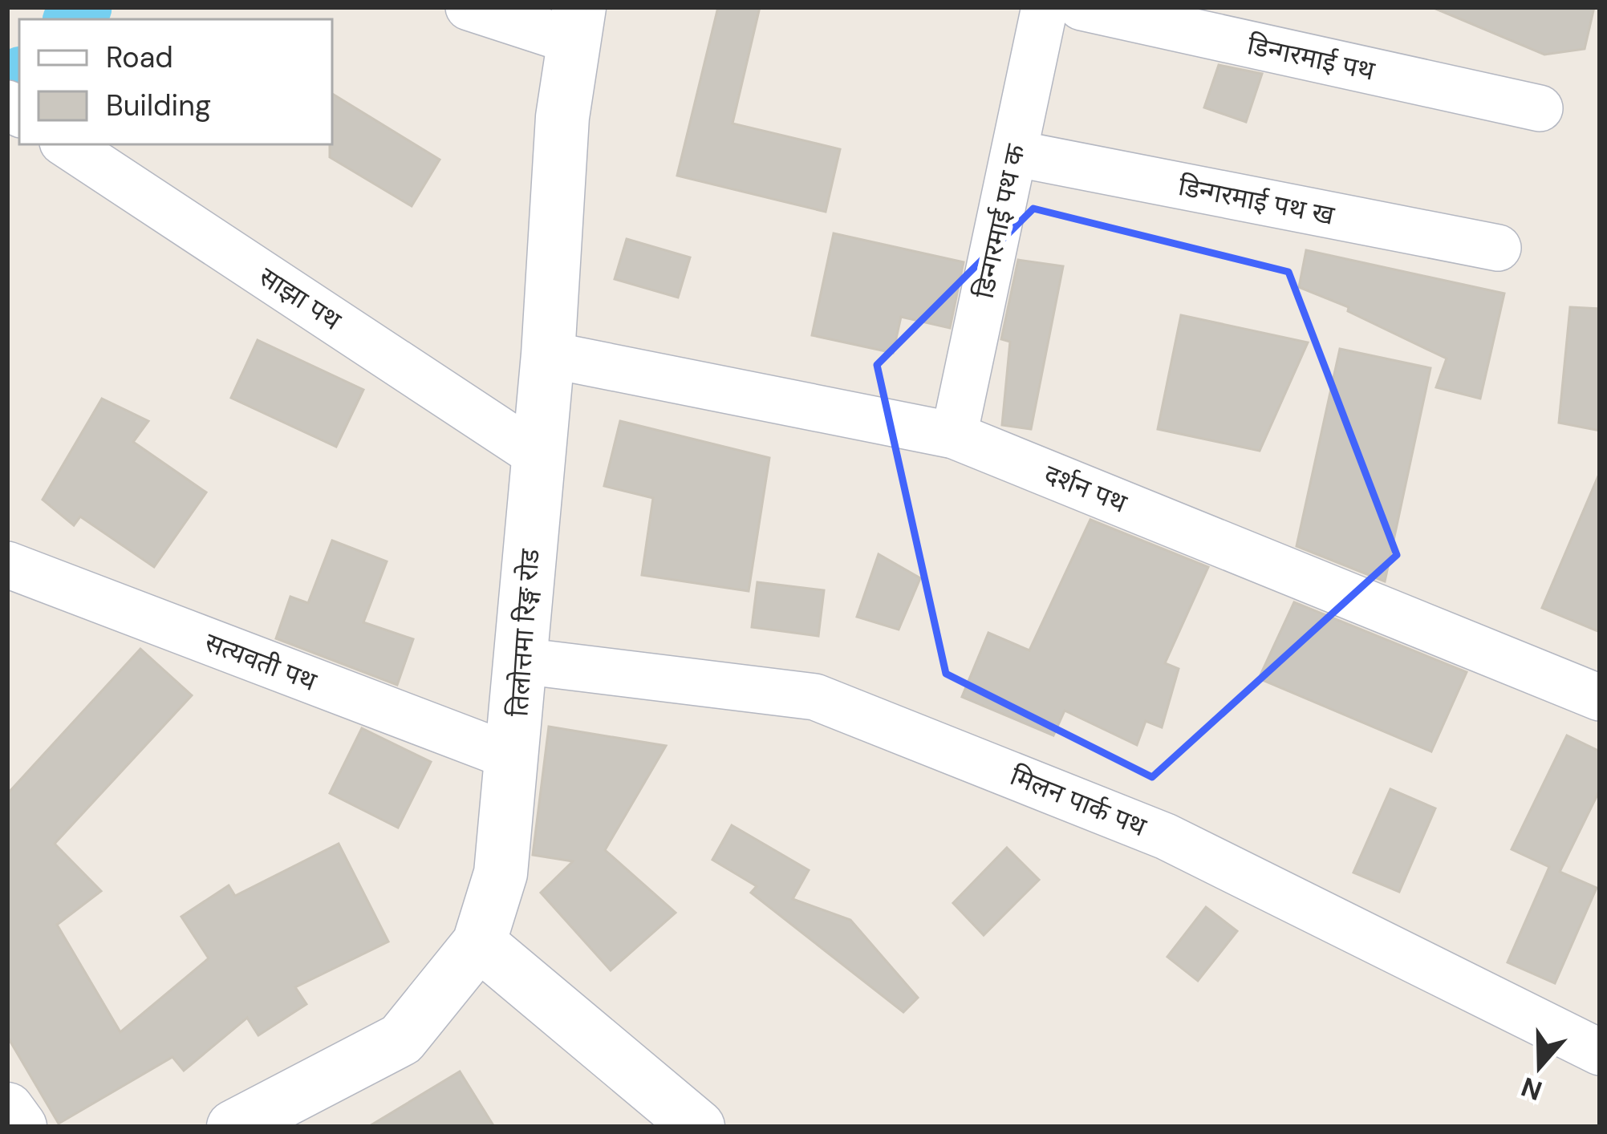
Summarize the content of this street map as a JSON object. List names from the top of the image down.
{
  "streets": {
    "street": [
      "डिन्गरमाई पथ",
      "डिन्गरमाई पथ ख",
      "डिन्गरमाई पथ क",
      "साझा पथ",
      "दर्शन पथ",
      "तिलोत्तमा रिङ्ग रोड",
      "सत्यवती पथ",
      "मिलन पार्क पथ"
    ]
  },
  "crossings": [
    ["डिन्गरमाई पथ ख", "डिन्गरमाई पथ क"],
    ["डिन्गरमाई पथ क", "दर्शन पथ"],
    ["साझा पथ", "तिलोत्तमा रिङ्ग रोड"],
    ["दर्शन पथ", "तिलोत्तमा रिङ्ग रोड"],
    ["तिलोत्तमा रिङ्ग रोड", "सत्यवती पथ"],
    ["तिलोत्तमा रिङ्ग रोड", "मिलन पार्क पथ"]
  ],
  "legend": ["Road", "Building"],
  "north": "bottom"
}
